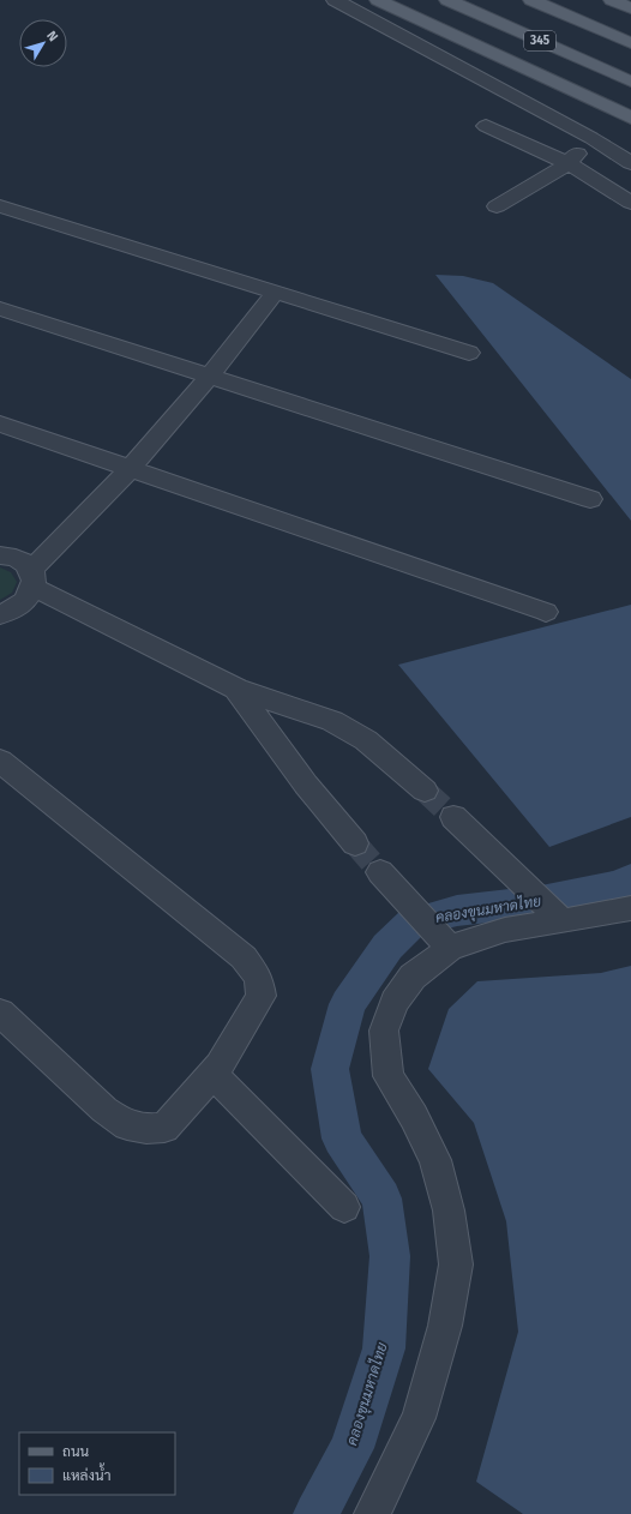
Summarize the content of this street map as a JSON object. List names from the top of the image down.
{
  "streets": {
    "main road": ["345"]
  },
  "water": ["คลองขุนมหาดไทย"],
  "legend": ["ถนน", "แหล่งน้ำ"],
  "north": "top right"
}
